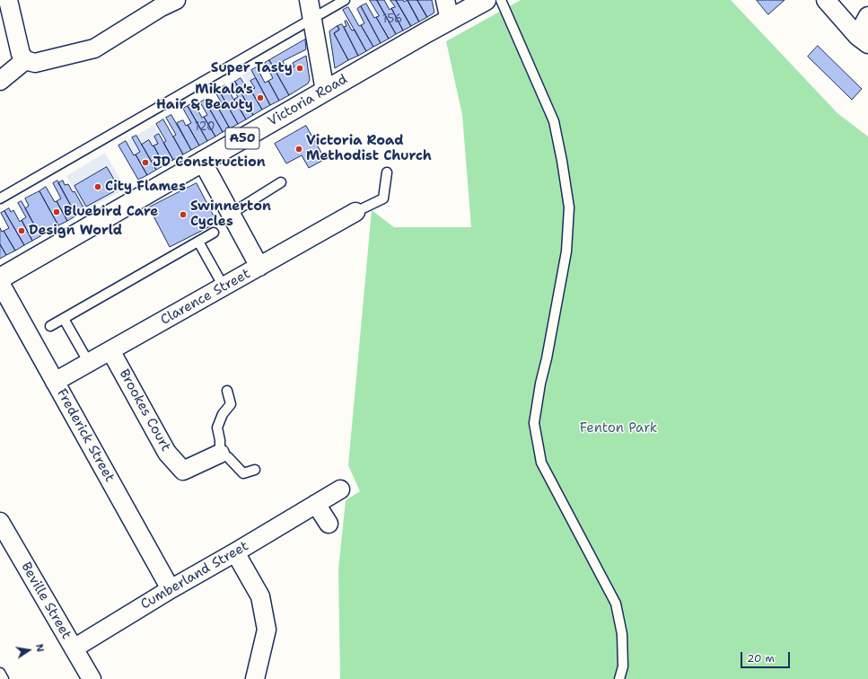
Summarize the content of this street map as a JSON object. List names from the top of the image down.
{
  "streets": {
    "main road": ["Victoria Road", "A50"],
    "street": [
      "Clarence Street",
      "Brookes Court",
      "Frederick Street",
      "Cumberland Street",
      "Beville Street"
    ]
  },
  "crossings": [
    ["Clarence Street", "Brookes Court"],
    ["Clarence Street", "Frederick Street"],
    ["Frederick Street", "Cumberland Street"],
    ["Cumberland Street", "Beville Street"]
  ],
  "parks": ["Fenton Park"],
  "places": [
    "Super Tasty",
    "Mikala's Hair & Beauty",
    "Victoria Road Methodist Church",
    "JD Construction",
    "City Flames",
    "Bluebird Care",
    "Swinnerton Cycles",
    "Design World"
  ],
  "house_numbers": ["156", "120"],
  "scale_bar": "20 m",
  "north": "right"
}
